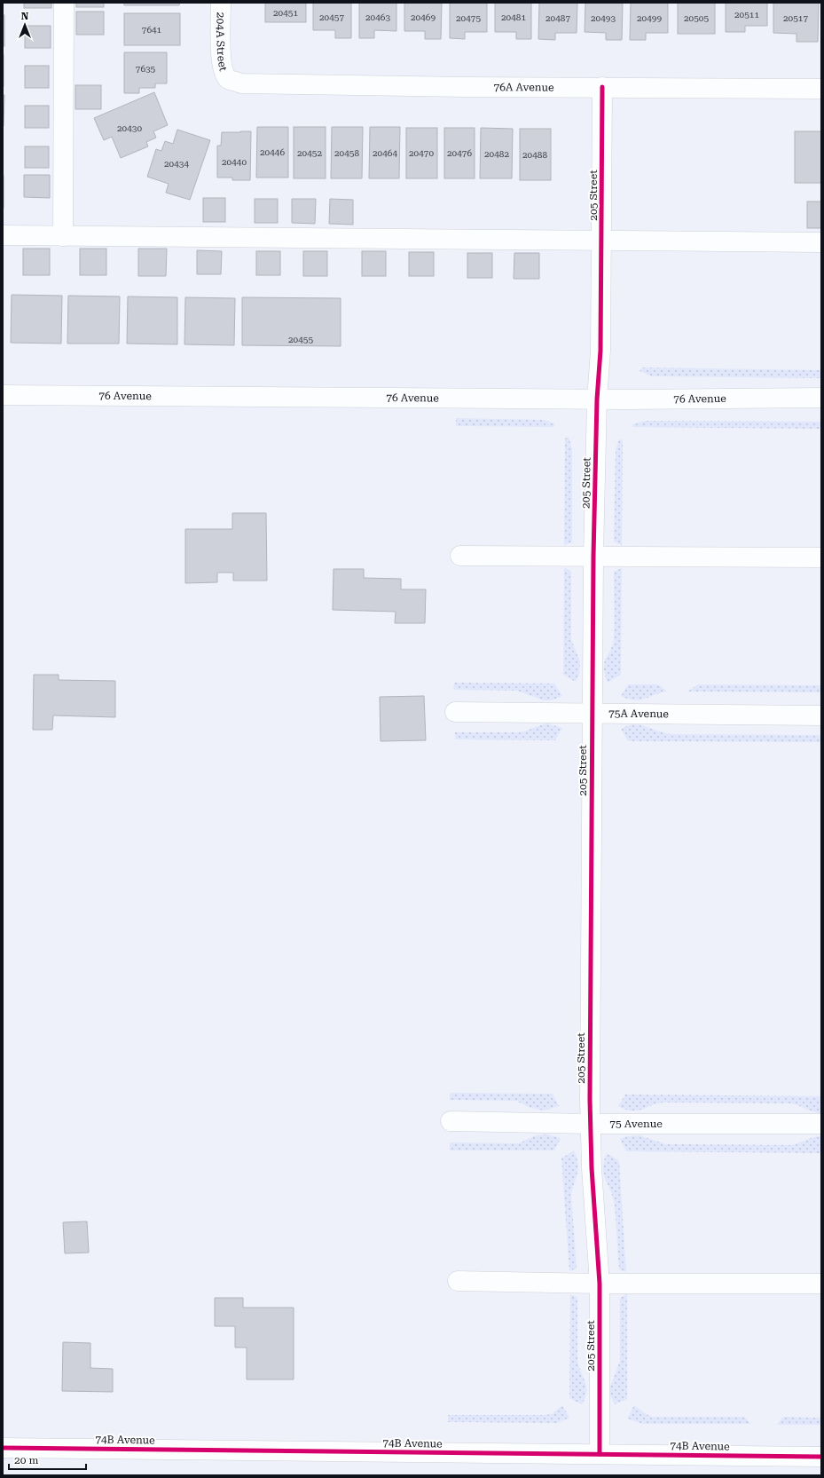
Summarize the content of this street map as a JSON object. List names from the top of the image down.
{
  "streets": {
    "street": [
      "204A Street",
      "76A Avenue",
      "205 Street",
      "76 Avenue",
      "75A Avenue",
      "75 Avenue",
      "74B Avenue"
    ]
  },
  "crossings": [
    ["204A Street", "76A Avenue"],
    ["76A Avenue", "205 Street"],
    ["205 Street", "76 Avenue"],
    ["205 Street", "75A Avenue"],
    ["205 Street", "75 Avenue"],
    ["205 Street", "74B Avenue"]
  ],
  "house_numbers": [
    "20451",
    "20511",
    "20457",
    "20463",
    "20469",
    "20481",
    "20475",
    "20487",
    "20493",
    "20499",
    "20505",
    "20517",
    "7641",
    "7635",
    "20430",
    "20446",
    "20452",
    "20458",
    "20464",
    "20470",
    "20476",
    "20482",
    "20488",
    "20440",
    "20434",
    "20455"
  ],
  "scale_bar": "20 m",
  "north": "top"
}
